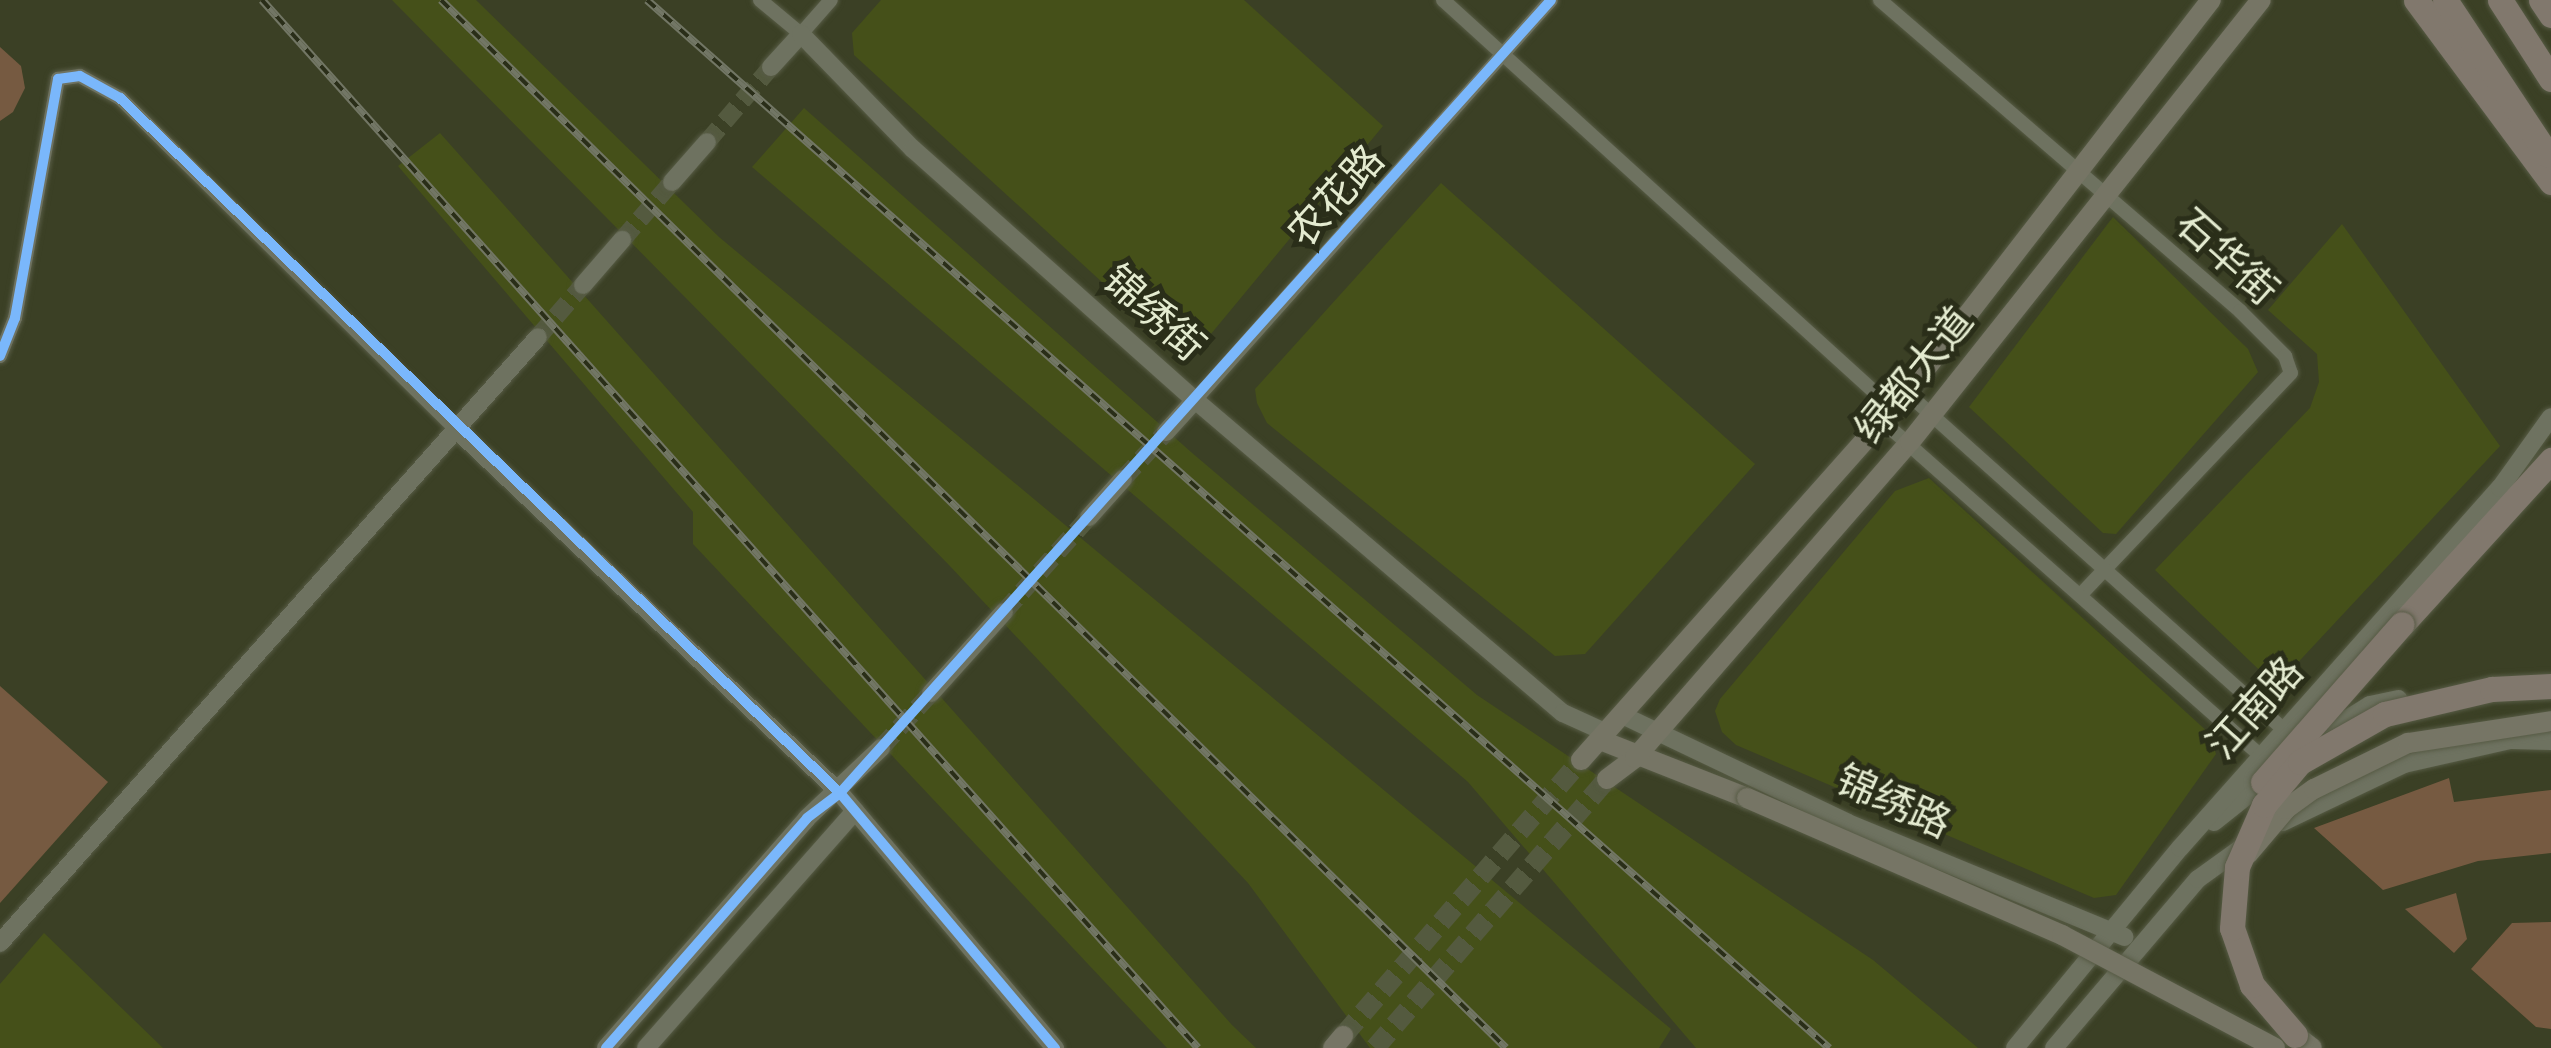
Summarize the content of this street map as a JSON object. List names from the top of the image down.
{
  "streets": {
    "main road": ["绿都大道"],
    "street": [
      "农花路",
      "石华街",
      "锦绣街",
      "江南路",
      "锦绣路"
    ]
  },
  "crossings": [
    ["农花路", "锦绣街"],
    ["石华街", "绿都大道"],
    ["锦绣街", "绿都大道"],
    ["绿都大道", "锦绣路"],
    ["江南路", "锦绣路"]
  ]
}
